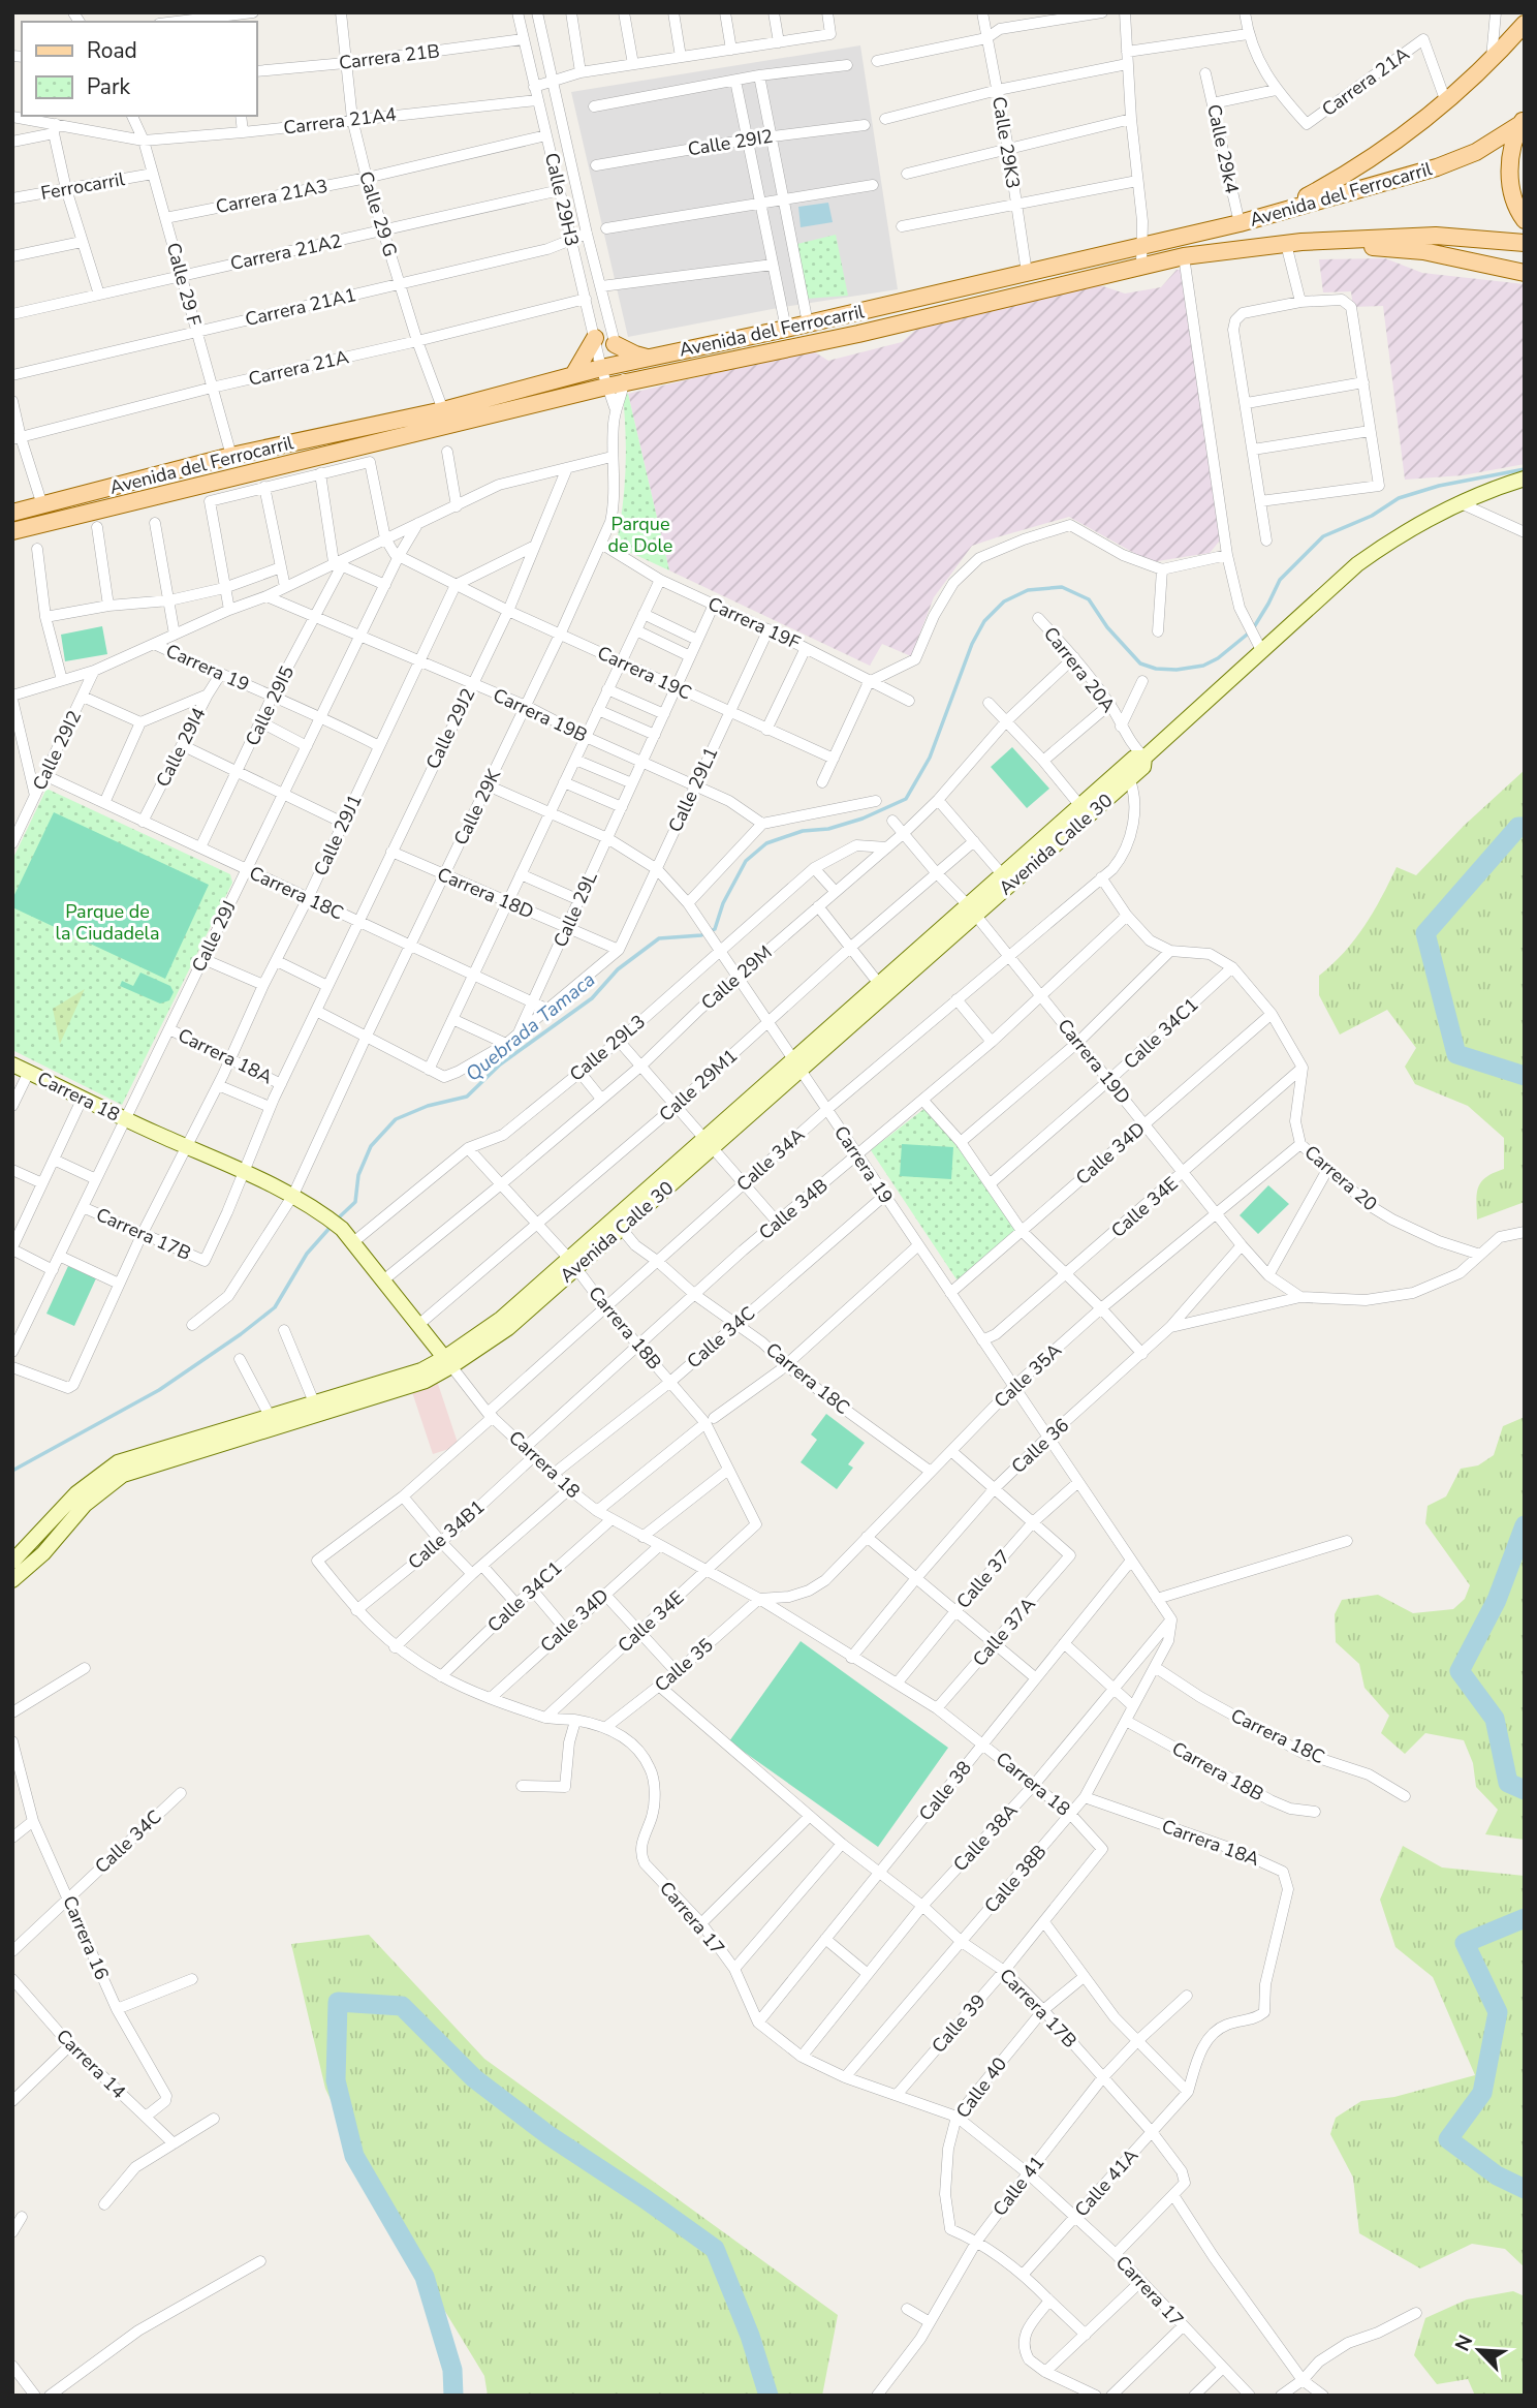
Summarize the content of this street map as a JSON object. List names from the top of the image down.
{
  "streets": {
    "main road": ["Avenida del Ferrocarril", "Avenida Calle 30", "Carrera 18"],
    "street": [
      "Carrera 21B",
      "Carrera 21A",
      "Carrera 21A4",
      "Calle 29I2",
      "Calle 29K3",
      "Calle 29k4",
      "Ferrocarril",
      "Carrera 21A3",
      "Calle 29H3",
      "Calle 29 G",
      "Carrera 21A2",
      "Calle 29 F",
      "Carrera 21A1",
      "Carrera 19F",
      "Carrera 19",
      "Carrera 20A",
      "Carrera 19C",
      "Calle 29I5",
      "Carrera 19B",
      "Calle 29J2",
      "Calle 29I4",
      "Calle 29L1",
      "Calle 29K",
      "Calle 29J1",
      "Carrera 18C",
      "Carrera 18D",
      "Calle 29L",
      "Calle 29J",
      "Calle 29M",
      "Calle 34C1",
      "Calle 29L3",
      "Carrera 18A",
      "Carrera 19D",
      "Calle 29M1",
      "Calle 34D",
      "Calle 34A",
      "Carrera 20",
      "Calle 34E",
      "Calle 34B",
      "Carrera 17B",
      "Carrera 18B",
      "Calle 34C",
      "Calle 35A",
      "Calle 36",
      "Calle 34B1",
      "Calle 37",
      "Calle 37A",
      "Calle 35",
      "Calle 38",
      "Calle 38A",
      "Calle 38B",
      "Carrera 17",
      "Carrera 16",
      "Calle 39",
      "Carrera 14",
      "Calle 40",
      "Calle 41A",
      "Calle 41"
    ]
  },
  "crossings": [
    ["Carrera 21B", "Calle 29H3"],
    ["Carrera 21B", "Calle 29 G"],
    ["Carrera 21A", "Calle 29H3"],
    ["Carrera 21A", "Calle 29 G"],
    ["Carrera 21A", "Calle 29 F"],
    ["Carrera 21A4", "Calle 29H3"],
    ["Carrera 21A4", "Calle 29 G"],
    ["Carrera 21A4", "Calle 29 F"],
    ["Calle 29I2", "Carrera 18C"],
    ["Calle 29K3", "Avenida del Ferrocarril"],
    ["Calle 29k4", "Avenida del Ferrocarril"],
    ["Ferrocarril", "Calle 29 F"],
    ["Avenida del Ferrocarril", "Calle 29H3"],
    ["Avenida del Ferrocarril", "Calle 29 G"],
    ["Avenida del Ferrocarril", "Calle 29 F"],
    ["Avenida del Ferrocarril", "Calle 29K"],
    ["Carrera 21A3", "Calle 29H3"],
    ["Carrera 21A3", "Calle 29 G"],
    ["Carrera 21A3", "Calle 29 F"],
    ["Calle 29H3", "Carrera 21A2"],
    ["Calle 29H3", "Carrera 21A1"],
    ["Calle 29H3", "Calle 29K"],
    ["Calle 29 G", "Carrera 21A2"],
    ["Calle 29 G", "Carrera 21A1"],
    ["Carrera 21A2", "Calle 29 F"],
    ["Calle 29 F", "Carrera 21A1"],
    ["Carrera 19F", "Calle 29L1"],
    ["Carrera 19F", "Calle 29K"],
    ["Carrera 19F", "Calle 29L"],
    ["Carrera 19", "Calle 29I5"],
    ["Carrera 19", "Calle 29I4"],
    ["Carrera 19", "Calle 29L1"],
    ["Carrera 19", "Calle 29K"],
    ["Carrera 19", "Calle 29J1"],
    ["Carrera 19", "Avenida Calle 30"],
    ["Carrera 19", "Calle 29L"],
    ["Carrera 19", "Calle 29J"],
    ["Carrera 19", "Calle 29M"],
    ["Carrera 19", "Calle 29L3"],
    ["Carrera 19", "Calle 29M1"],
    ["Carrera 19", "Calle 34D"],
    ["Carrera 19", "Calle 34A"],
    ["Carrera 19", "Calle 34E"],
    ["Carrera 19", "Calle 34B"],
    ["Carrera 19", "Calle 34C"],
    ["Carrera 19", "Calle 35A"],
    ["Carrera 19", "Calle 36"],
    ["Carrera 19", "Calle 37"],
    ["Carrera 19", "Calle 38"],
    ["Carrera 19", "Calle 38A"],
    ["Carrera 19", "Calle 38B"],
    ["Carrera 20A", "Avenida Calle 30"],
    ["Carrera 20A", "Calle 29M"],
    ["Carrera 19C", "Calle 29J2"],
    ["Carrera 19C", "Calle 29L1"],
    ["Carrera 19C", "Calle 29K"],
    ["Carrera 19C", "Calle 29J1"],
    ["Carrera 19C", "Calle 29L"],
    ["Carrera 19C", "Calle 29J"],
    ["Calle 29I5", "Carrera 19B"],
    ["Calle 29I5", "Carrera 18C"],
    ["Carrera 19B", "Calle 29J2"],
    ["Carrera 19B", "Calle 29L1"],
    ["Carrera 19B", "Calle 29K"],
    ["Carrera 19B", "Calle 29J1"],
    ["Carrera 19B", "Calle 29L"],
    ["Carrera 19B", "Calle 29J"],
    ["Calle 29J2", "Carrera 18C"],
    ["Calle 29J2", "Carrera 18D"],
    ["Calle 29J2", "Carrera 18A"],
    ["Calle 29J2", "Carrera 18"],
    ["Calle 29J2", "Carrera 17B"],
    ["Calle 29I4", "Carrera 18C"],
    ["Calle 29L1", "Carrera 18D"],
    ["Calle 29K", "Carrera 18C"],
    ["Calle 29K", "Carrera 18D"],
    ["Calle 29K", "Carrera 18"],
    ["Calle 29J1", "Carrera 18C"],
    ["Calle 29J1", "Carrera 18A"],
    ["Calle 29J1", "Carrera 18"],
    ["Calle 29J1", "Carrera 17B"],
    ["Avenida Calle 30", "Carrera 18C"],
    ["Avenida Calle 30", "Carrera 19D"],
    ["Avenida Calle 30", "Carrera 18"],
    ["Avenida Calle 30", "Calle 34A"],
    ["Avenida Calle 30", "Carrera 18B"],
    ["Carrera 18C", "Calle 29L"],
    ["Carrera 18C", "Calle 29J"],
    ["Carrera 18C", "Calle 34A"],
    ["Carrera 18C", "Calle 34B"],
    ["Carrera 18C", "Calle 34C"],
    ["Carrera 18C", "Calle 35A"],
    ["Carrera 18C", "Calle 38B"],
    ["Carrera 18D", "Calle 29L"],
    ["Calle 29J", "Carrera 18A"],
    ["Calle 29J", "Carrera 18"],
    ["Calle 29J", "Carrera 17B"],
    ["Calle 29M", "Calle 29L3"],
    ["Calle 29M", "Carrera 19D"],
    ["Calle 29M", "Carrera 18"],
    ["Calle 29M", "Carrera 18B"],
    ["Calle 34C1", "Carrera 19D"],
    ["Calle 34C1", "Carrera 18"],
    ["Calle 34C1", "Carrera 17"],
    ["Calle 29L3", "Carrera 18"],
    ["Calle 29L3", "Carrera 18B"],
    ["Carrera 18A", "Calle 38B"],
    ["Carrera 18A", "Calle 41A"],
    ["Carrera 19D", "Calle 29M1"],
    ["Carrera 19D", "Calle 34D"],
    ["Carrera 19D", "Calle 34A"],
    ["Carrera 19D", "Calle 34E"],
    ["Carrera 19D", "Calle 34B"],
    ["Carrera 19D", "Calle 35A"],
    ["Carrera 19D", "Calle 36"],
    ["Calle 29M1", "Carrera 18"],
    ["Calle 29M1", "Carrera 18B"],
    ["Carrera 18", "Calle 34D"],
    ["Carrera 18", "Calle 34A"],
    ["Carrera 18", "Calle 34E"],
    ["Carrera 18", "Calle 34B"],
    ["Carrera 18", "Calle 34C"],
    ["Carrera 18", "Calle 35A"],
    ["Carrera 18", "Calle 36"],
    ["Carrera 18", "Calle 34B1"],
    ["Carrera 18", "Calle 37"],
    ["Carrera 18", "Calle 37A"],
    ["Carrera 18", "Calle 35"],
    ["Carrera 18", "Calle 38"],
    ["Carrera 18", "Calle 38A"],
    ["Carrera 18", "Calle 38B"],
    ["Carrera 18", "Calle 39"],
    ["Calle 34D", "Carrera 17"],
    ["Calle 34A", "Carrera 18B"],
    ["Carrera 20", "Calle 34E"],
    ["Carrera 20", "Calle 35A"],
    ["Calle 34E", "Carrera 18B"],
    ["Calle 34E", "Carrera 17"],
    ["Calle 34B", "Carrera 18B"],
    ["Carrera 17B", "Calle 35"],
    ["Carrera 17B", "Calle 38"],
    ["Carrera 17B", "Calle 38A"],
    ["Carrera 17B", "Calle 38B"],
    ["Carrera 17B", "Calle 39"],
    ["Carrera 17B", "Calle 40"],
    ["Carrera 17B", "Calle 41A"],
    ["Carrera 17B", "Calle 41"],
    ["Carrera 18B", "Calle 34C"],
    ["Carrera 18B", "Calle 38B"],
    ["Calle 34C", "Carrera 16"],
    ["Calle 35A", "Calle 35"],
    ["Calle 34B1", "Carrera 17"],
    ["Calle 37", "Calle 37A"],
    ["Calle 35", "Carrera 17"],
    ["Calle 38", "Carrera 17"],
    ["Calle 38A", "Calle 38B"],
    ["Calle 38A", "Carrera 17"],
    ["Calle 38B", "Carrera 17"],
    ["Carrera 17", "Calle 39"],
    ["Carrera 17", "Calle 40"],
    ["Carrera 17", "Calle 41A"],
    ["Carrera 17", "Calle 41"],
    ["Carrera 16", "Carrera 14"],
    ["Calle 40", "Calle 41"]
  ],
  "water": ["Quebrada Tamaca"],
  "parks": ["Parque de Dole", "Parque de la Ciudadela"],
  "legend": ["Road", "Park"],
  "north": "top left"
}
